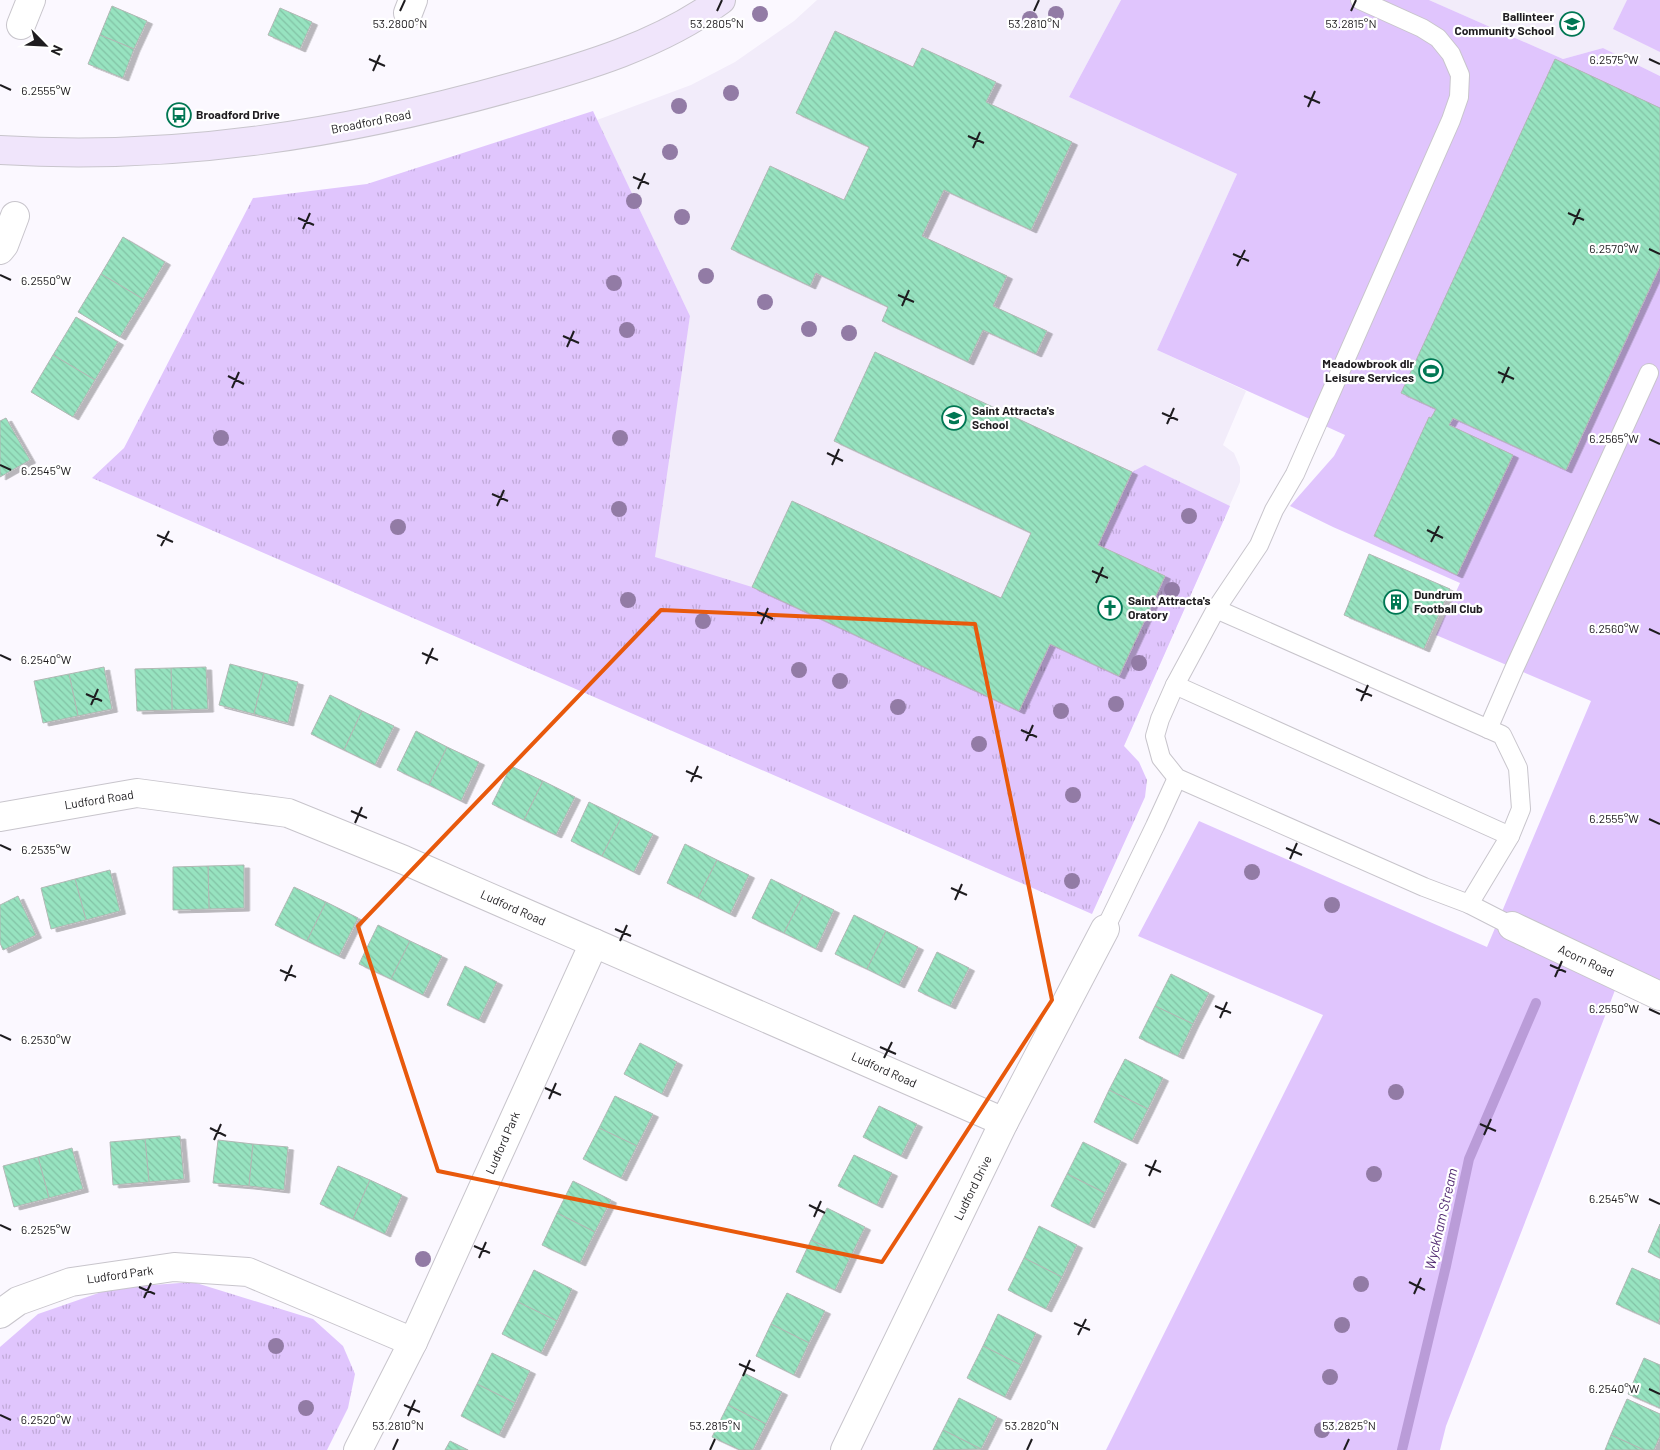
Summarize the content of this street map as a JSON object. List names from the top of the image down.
{
  "streets": {
    "street": [
      "Broadford Road",
      "Ludford Road",
      "Acorn Road",
      "Ludford Park",
      "Ludford Drive"
    ]
  },
  "crossings": [
    ["Ludford Road", "Ludford Park"],
    ["Ludford Road", "Ludford Drive"]
  ],
  "water": ["Wyckham Stream"],
  "places": {
    "school or university": ["Ballinteer Community School", "Saint Attracta's School"],
    "bus stop": ["Broadford Drive"],
    "sports": ["Meadowbrook dlr Leisure Services"],
    "building": ["Dundrum Football Club"],
    "church": ["Saint Attracta's Oratory"]
  },
  "north": "bottom right",
  "coordinates": [
    "53.2800°N",
    "53.2805°N",
    "53.2810°N",
    "53.2815°N",
    "6.2575°W",
    "6.2555°W",
    "6.2570°W",
    "6.2550°W",
    "6.2565°W",
    "6.2545°W",
    "6.2560°W",
    "6.2540°W",
    "6.2535°W",
    "6.2530°W",
    "6.2525°W",
    "6.2520°W",
    "53.2820°N",
    "53.2825°N"
  ]
}
